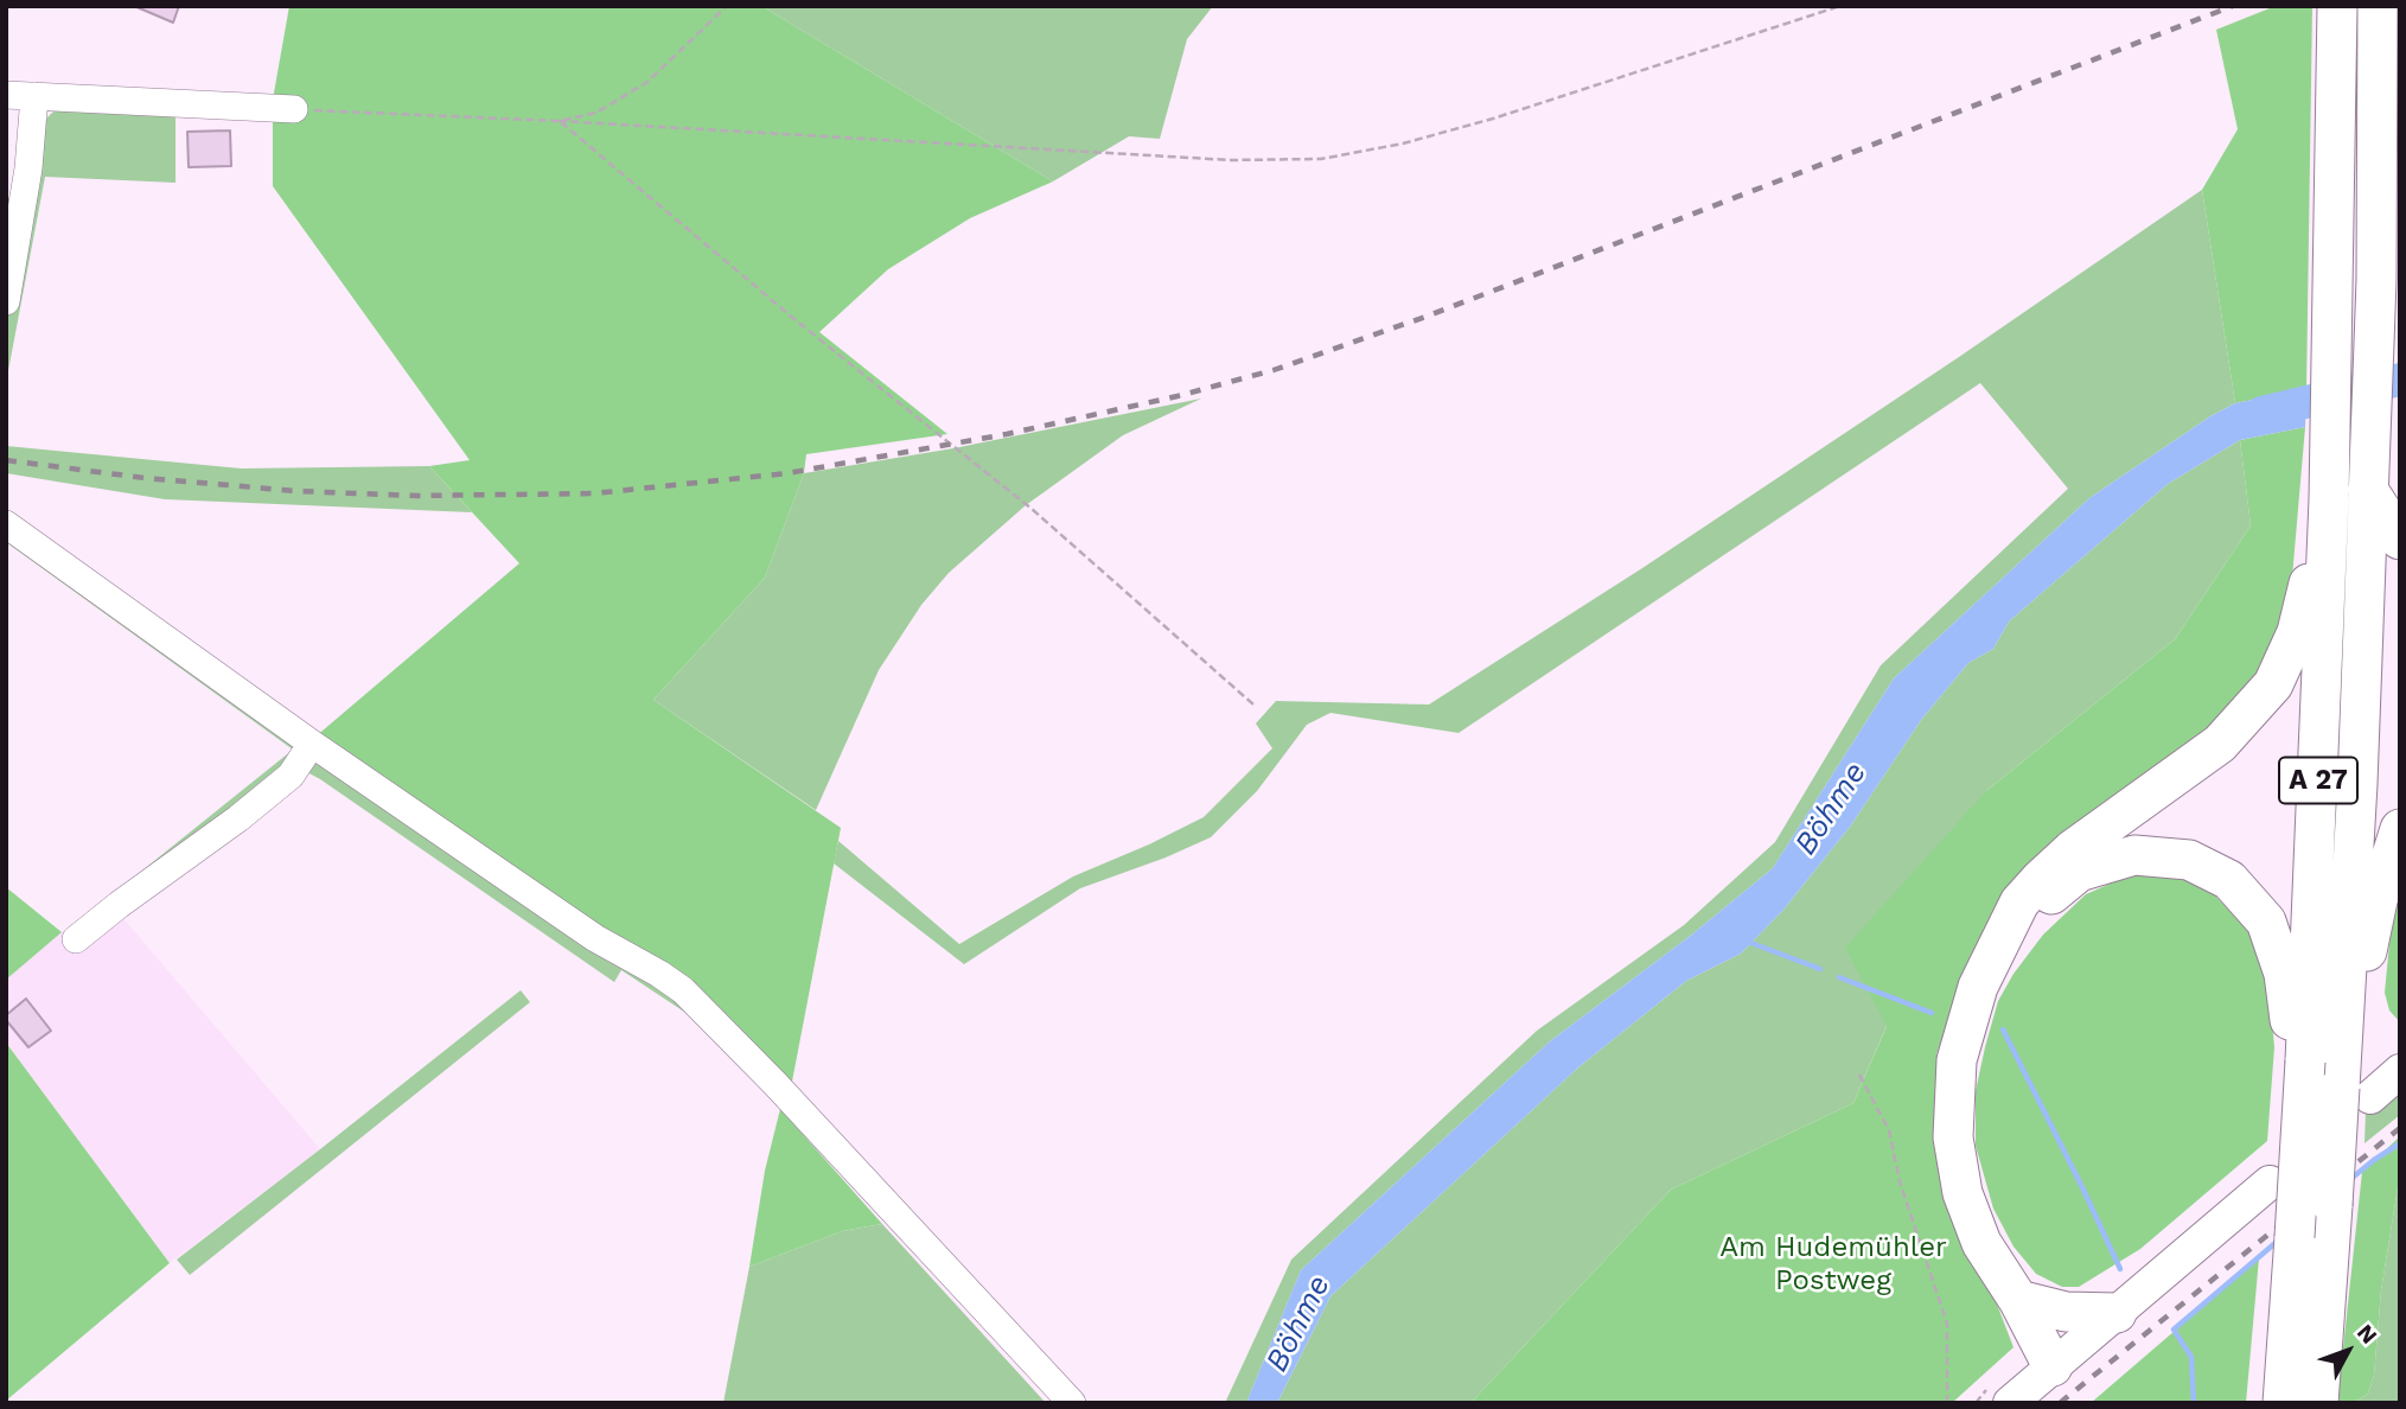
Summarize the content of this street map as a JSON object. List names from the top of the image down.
{
  "streets": {
    "highway": ["A 27"]
  },
  "water": ["Böhme"],
  "parks": ["Am Hudemühler Postweg"],
  "north": "top right"
}
